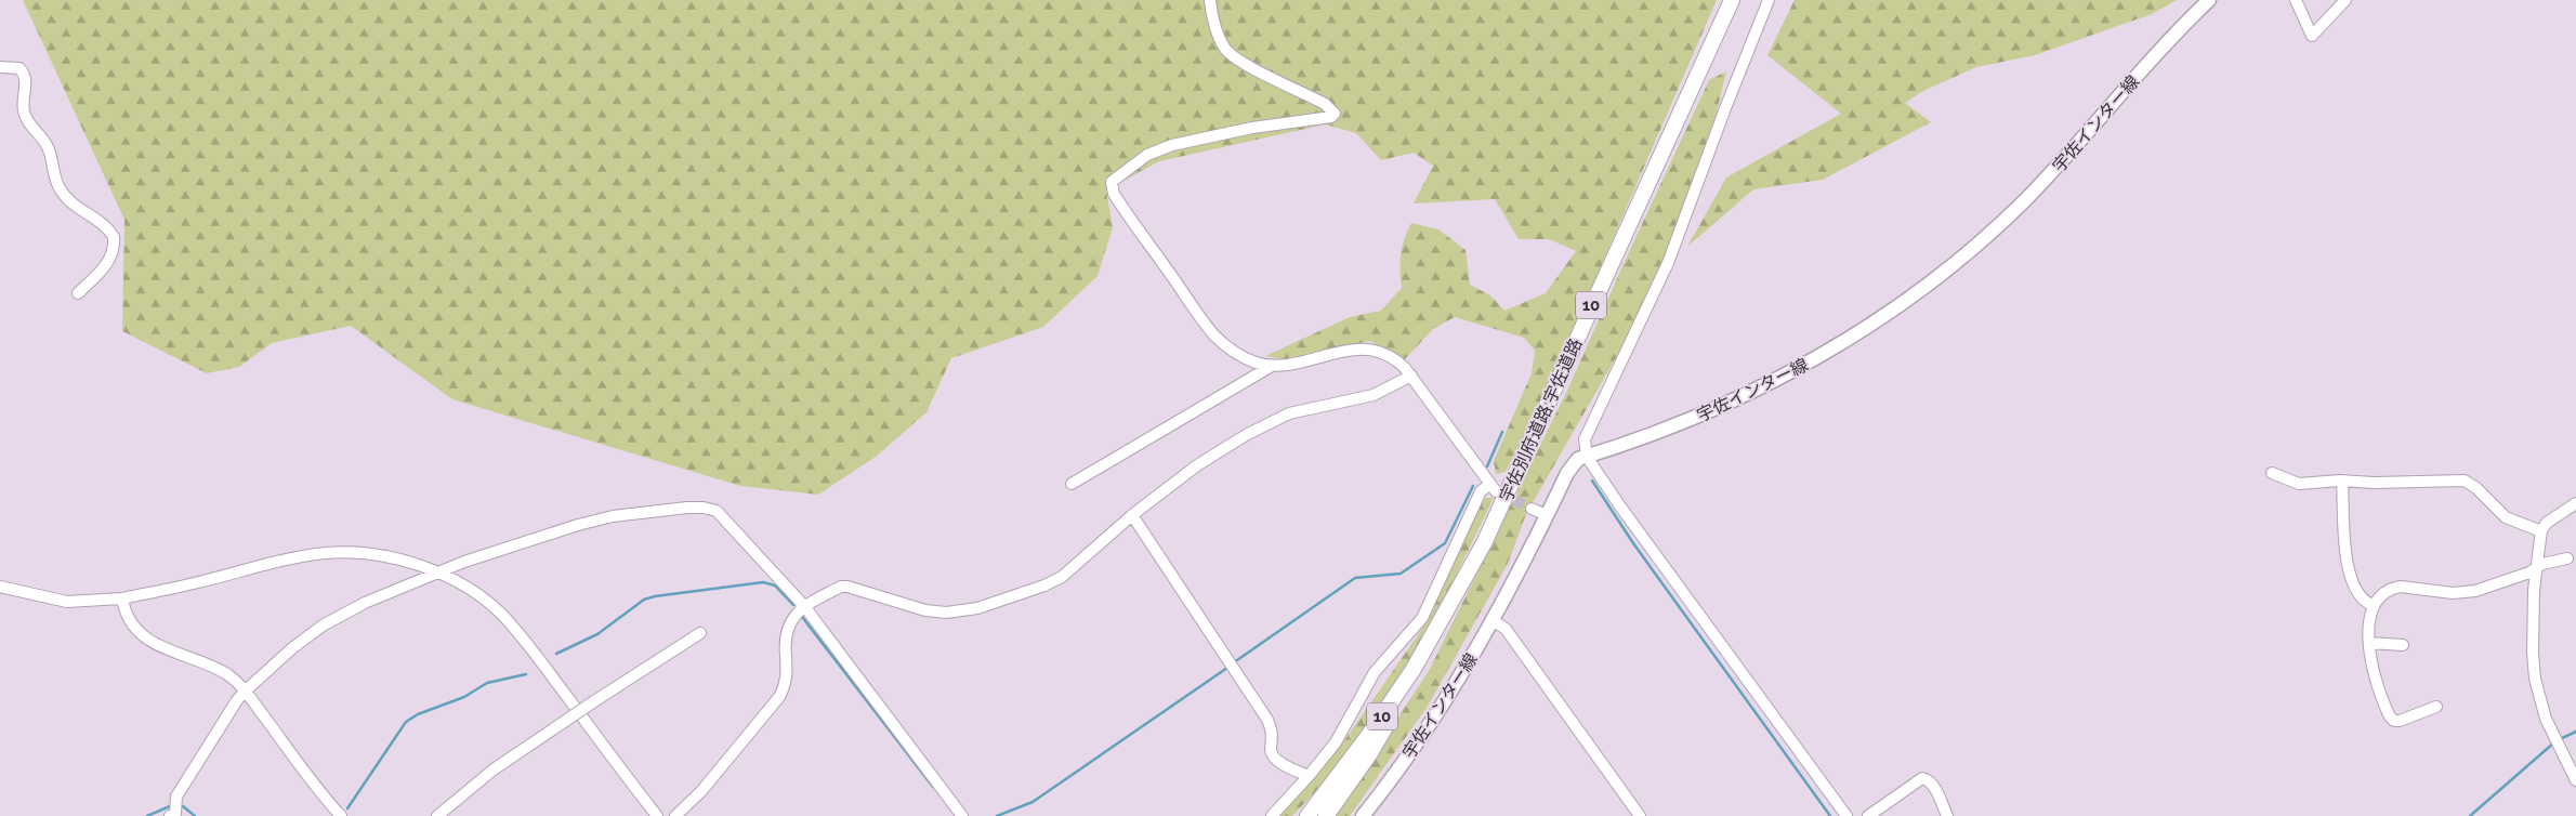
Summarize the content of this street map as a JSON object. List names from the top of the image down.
{
  "streets": {
    "highway": ["10", "宇佐別府道路;宇佐道路"],
    "main road": ["宇佐インター線"]
  }
}
